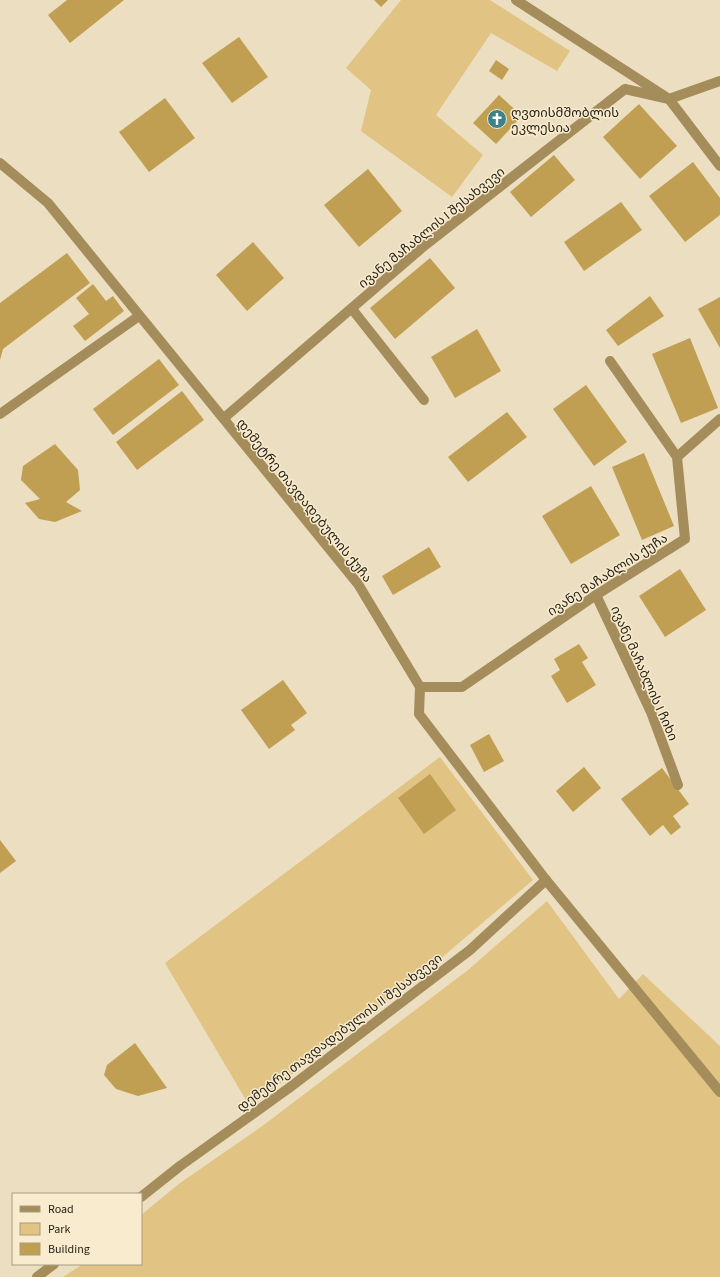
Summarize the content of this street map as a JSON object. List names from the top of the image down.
{
  "streets": {
    "street": [
      "ივანე მაჩაბლის I შესახვევი",
      "დემეტრე თავდადებულის ქუჩა",
      "ივანე მაჩაბლის ქუჩა",
      "ივანე მაჩაბლის I ჩიხი",
      "დემეტრე თავდადებულის II შესახვევი"
    ]
  },
  "crossings": [
    ["ივანე მაჩაბლის I შესახვევი", "დემეტრე თავდადებულის ქუჩა"],
    ["დემეტრე თავდადებულის ქუჩა", "ივანე მაჩაბლის ქუჩა"],
    ["ივანე მაჩაბლის ქუჩა", "ივანე მაჩაბლის I ჩიხი"]
  ],
  "places": {
    "church": ["ღვთისმშობლის ეკლესია"]
  },
  "legend": ["Road", "Park", "Building"]
}
